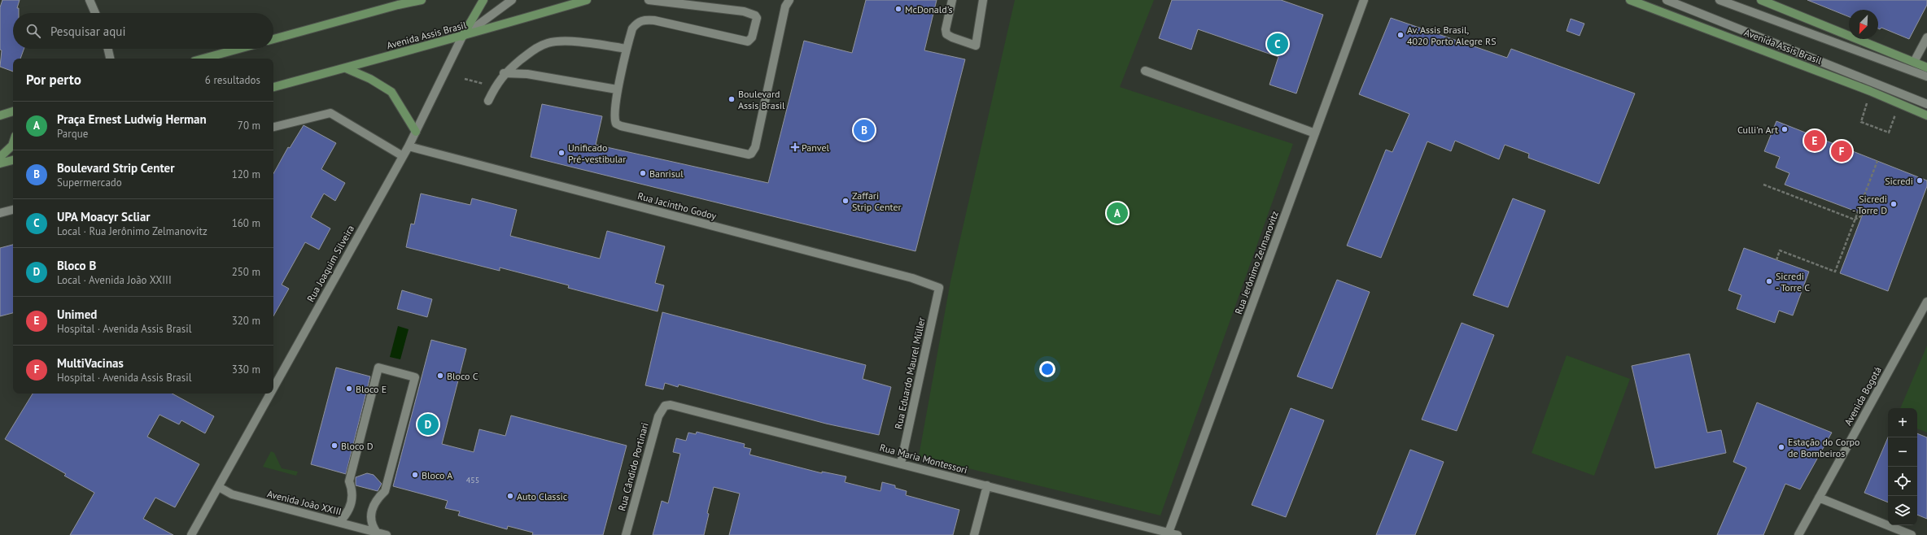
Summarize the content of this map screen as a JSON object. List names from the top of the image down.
{
  "streets": {
    "main road": ["Avenida Assis Brasil", "Rua Joaquim Silveira"],
    "street": [
      "Rua Jacintho Godoy",
      "Rua Jerônimo Zelmanovitz",
      "Rua Eduardo Maurel Müller",
      "Avenida Bogotá",
      "Rua Maria Montessori",
      "Rua Cândido Portinari",
      "Avenida João XXIII"
    ]
  },
  "crossings": [
    ["Avenida Assis Brasil", "Rua Joaquim Silveira"],
    ["Rua Jacintho Godoy", "Rua Joaquim Silveira"],
    ["Rua Jacintho Godoy", "Rua Eduardo Maurel Müller"],
    ["Rua Jerônimo Zelmanovitz", "Rua Maria Montessori"],
    ["Rua Joaquim Silveira", "Avenida João XXIII"],
    ["Rua Eduardo Maurel Müller", "Rua Maria Montessori"],
    ["Rua Maria Montessori", "Rua Cândido Portinari"]
  ],
  "places": {
    "other": [
      "McDonald's",
      "Av. Assis Brasil, 4020 Porto Alegre RS",
      "Boulevard Assis Brasil",
      "Culli'n Art",
      "Unificado Pré-vestibular",
      "Banrisul",
      "Sicredi",
      "Zaffari Strip Center",
      "Sicredi - Torre D",
      "Sicredi - Torre C",
      "Bloco C",
      "Bloco E",
      "Bloco D",
      "Estação do Corpo de Bombeiros",
      "Bloco A",
      "Auto Classic"
    ],
    "health": ["Panvel"]
  },
  "house_numbers": ["455"],
  "north": "bottom left",
  "page": {
    "search": "Pesquisar aqui",
    "pins": [
      "C",
      "B",
      "E",
      "F",
      "A",
      "D"
    ],
    "heading": ["Por perto", "6 resultados"],
    "list": [
      {
        "mark": "A",
        "name": "Praça Ernest Ludwig Herman",
        "note": "Parque",
        "value": "70 m"
      },
      {
        "mark": "B",
        "name": "Boulevard Strip Center",
        "note": "Supermercado",
        "value": "120 m"
      },
      {
        "mark": "C",
        "name": "UPA Moacyr Scliar",
        "note": "Local · Rua Jerônimo Zelmanovitz",
        "value": "160 m"
      },
      {
        "mark": "D",
        "name": "Bloco B",
        "note": "Local · Avenida João XXIII",
        "value": "250 m"
      },
      {
        "mark": "E",
        "name": "Unimed",
        "note": "Hospital · Avenida Assis Brasil",
        "value": "320 m"
      },
      {
        "mark": "F",
        "name": "MultiVacinas",
        "note": "Hospital · Avenida Assis Brasil",
        "value": "330 m"
      }
    ],
    "map_buttons": ["+", "−"]
  }
}
